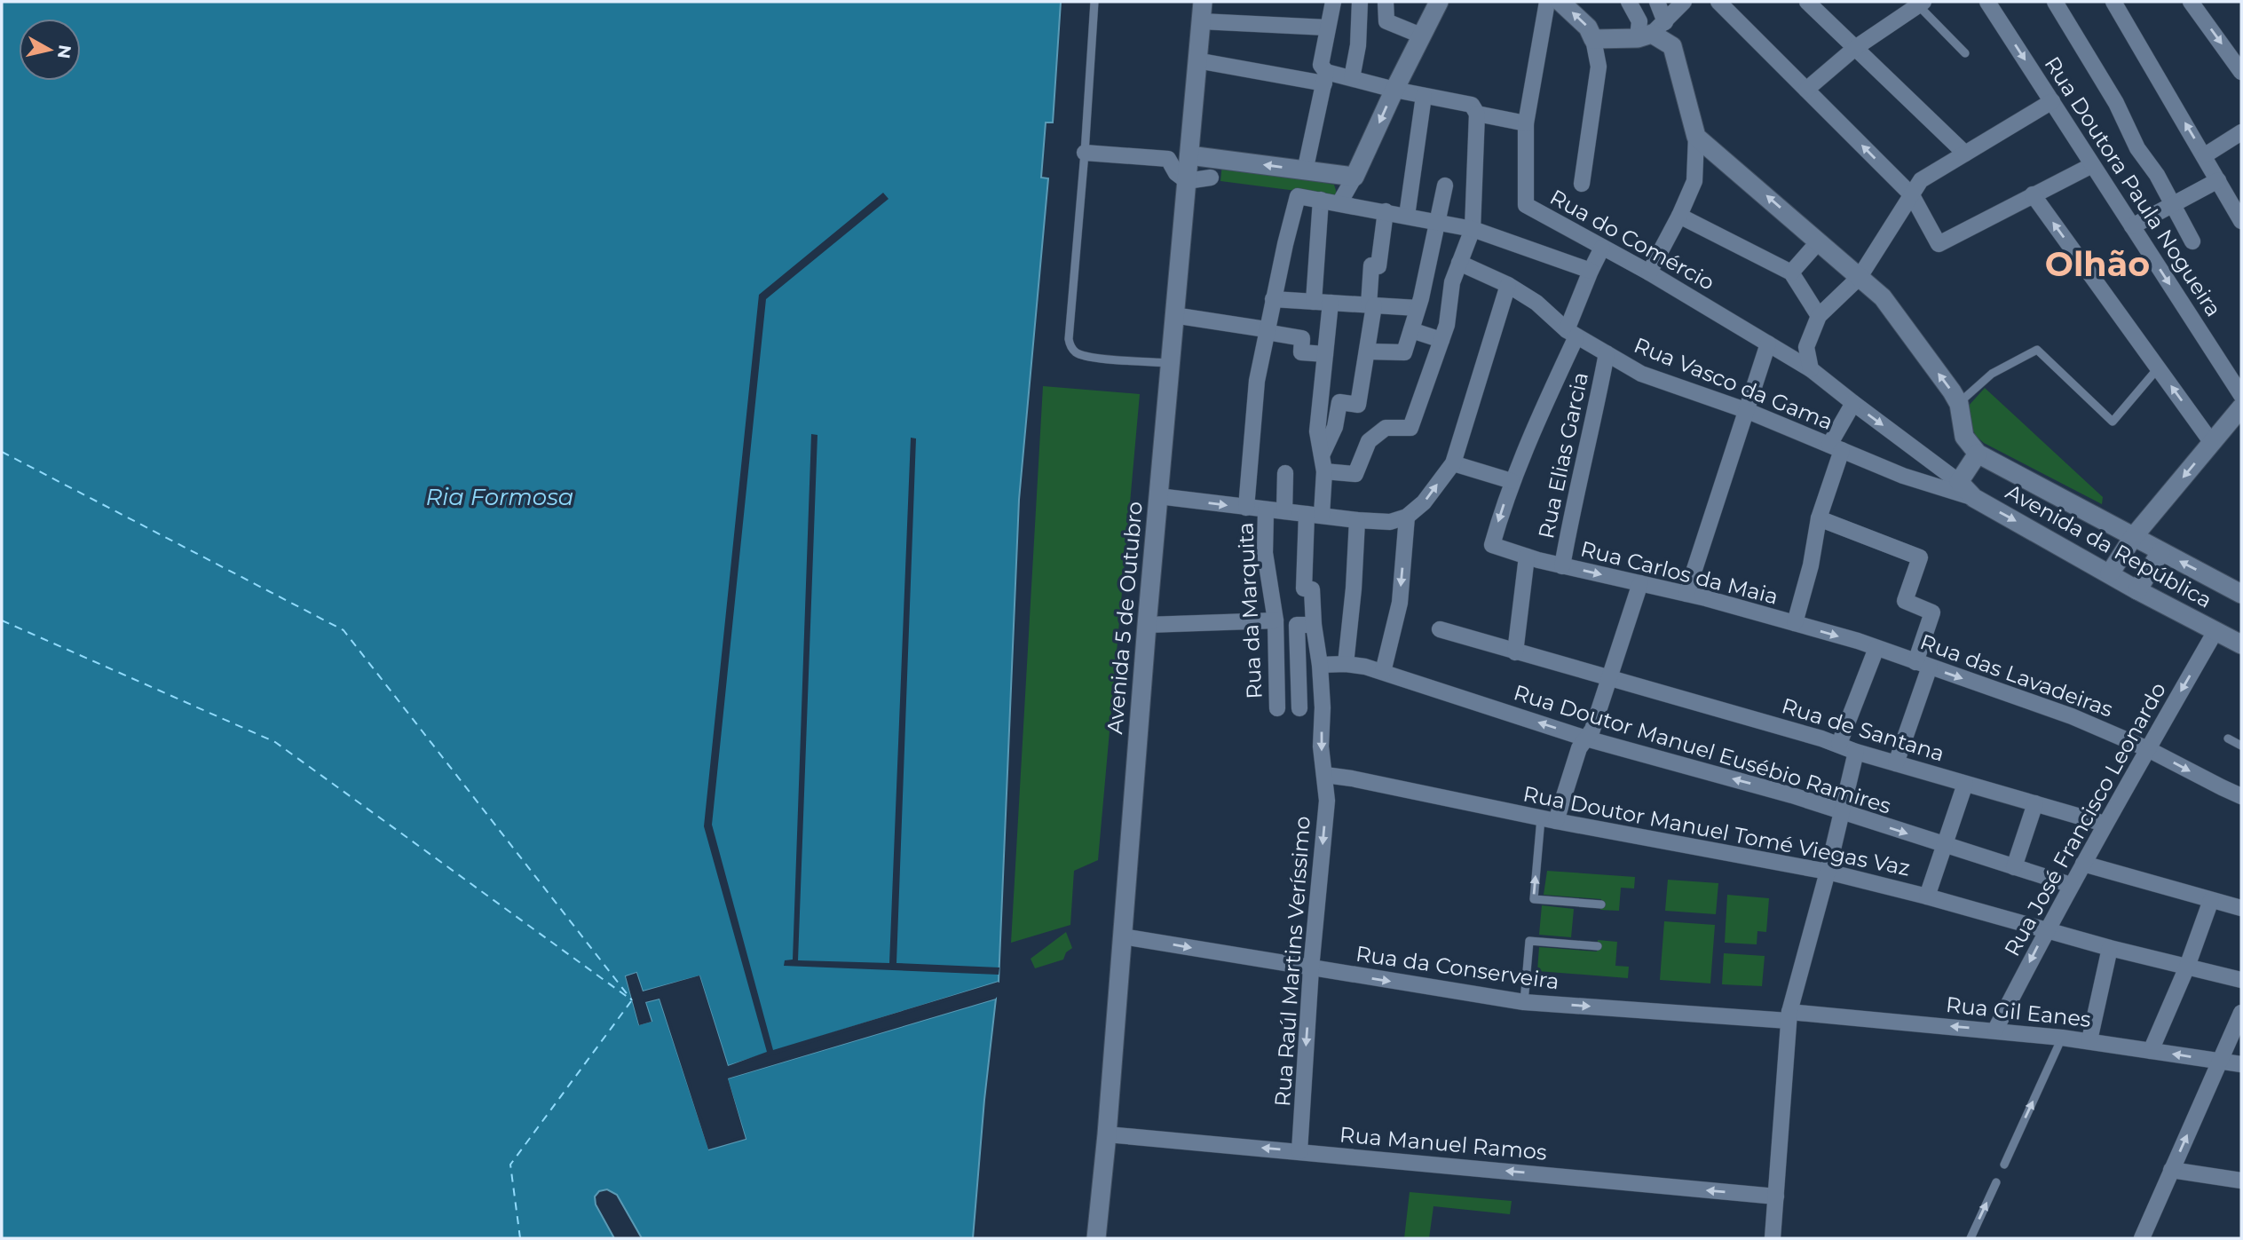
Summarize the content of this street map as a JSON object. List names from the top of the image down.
{
  "streets": {
    "main road": ["Avenida da República", "Avenida 5 de Outubro"],
    "street": [
      "Rua Doutora Paula Nogueira",
      "Rua do Comércio",
      "Rua Vasco da Gama",
      "Rua Elias Garcia",
      "Rua Carlos da Maia",
      "Rua da Marquita",
      "Rua das Lavadeiras",
      "Rua de Santana",
      "Rua Doutor Manuel Eusébio Ramires",
      "Rua José Francisco Leonardo",
      "Rua Doutor Manuel Tomé Viegas Vaz",
      "Rua Raúl Martins Veríssimo",
      "Rua da Conserveira",
      "Rua Gil Eanes",
      "Rua Manuel Ramos"
    ]
  },
  "crossings": [
    ["Rua do Comércio", "Avenida da República"],
    ["Rua Vasco da Gama", "Rua Elias Garcia"],
    ["Rua Vasco da Gama", "Avenida da República"],
    ["Rua Elias Garcia", "Rua Carlos da Maia"],
    ["Avenida da República", "Rua José Francisco Leonardo"],
    ["Rua Carlos da Maia", "Rua das Lavadeiras"],
    ["Avenida 5 de Outubro", "Rua da Conserveira"],
    ["Avenida 5 de Outubro", "Rua Manuel Ramos"],
    ["Rua das Lavadeiras", "Rua José Francisco Leonardo"],
    ["Rua de Santana", "Rua José Francisco Leonardo"],
    ["Rua Doutor Manuel Eusébio Ramires", "Rua José Francisco Leonardo"],
    ["Rua Doutor Manuel Eusébio Ramires", "Rua Raúl Martins Veríssimo"],
    ["Rua José Francisco Leonardo", "Rua Doutor Manuel Tomé Viegas Vaz"],
    ["Rua José Francisco Leonardo", "Rua Gil Eanes"],
    ["Rua Doutor Manuel Tomé Viegas Vaz", "Rua Raúl Martins Veríssimo"],
    ["Rua Raúl Martins Veríssimo", "Rua da Conserveira"],
    ["Rua Raúl Martins Veríssimo", "Rua Manuel Ramos"],
    ["Rua da Conserveira", "Rua Gil Eanes"]
  ],
  "one_way": [
    "Rua Raúl Martins Veríssimo",
    "Rua da Conserveira",
    "Rua Gil Eanes",
    "Rua Manuel Ramos"
  ],
  "districts": ["Olhão"],
  "water": ["Ria Formosa"],
  "north": "right"
}
